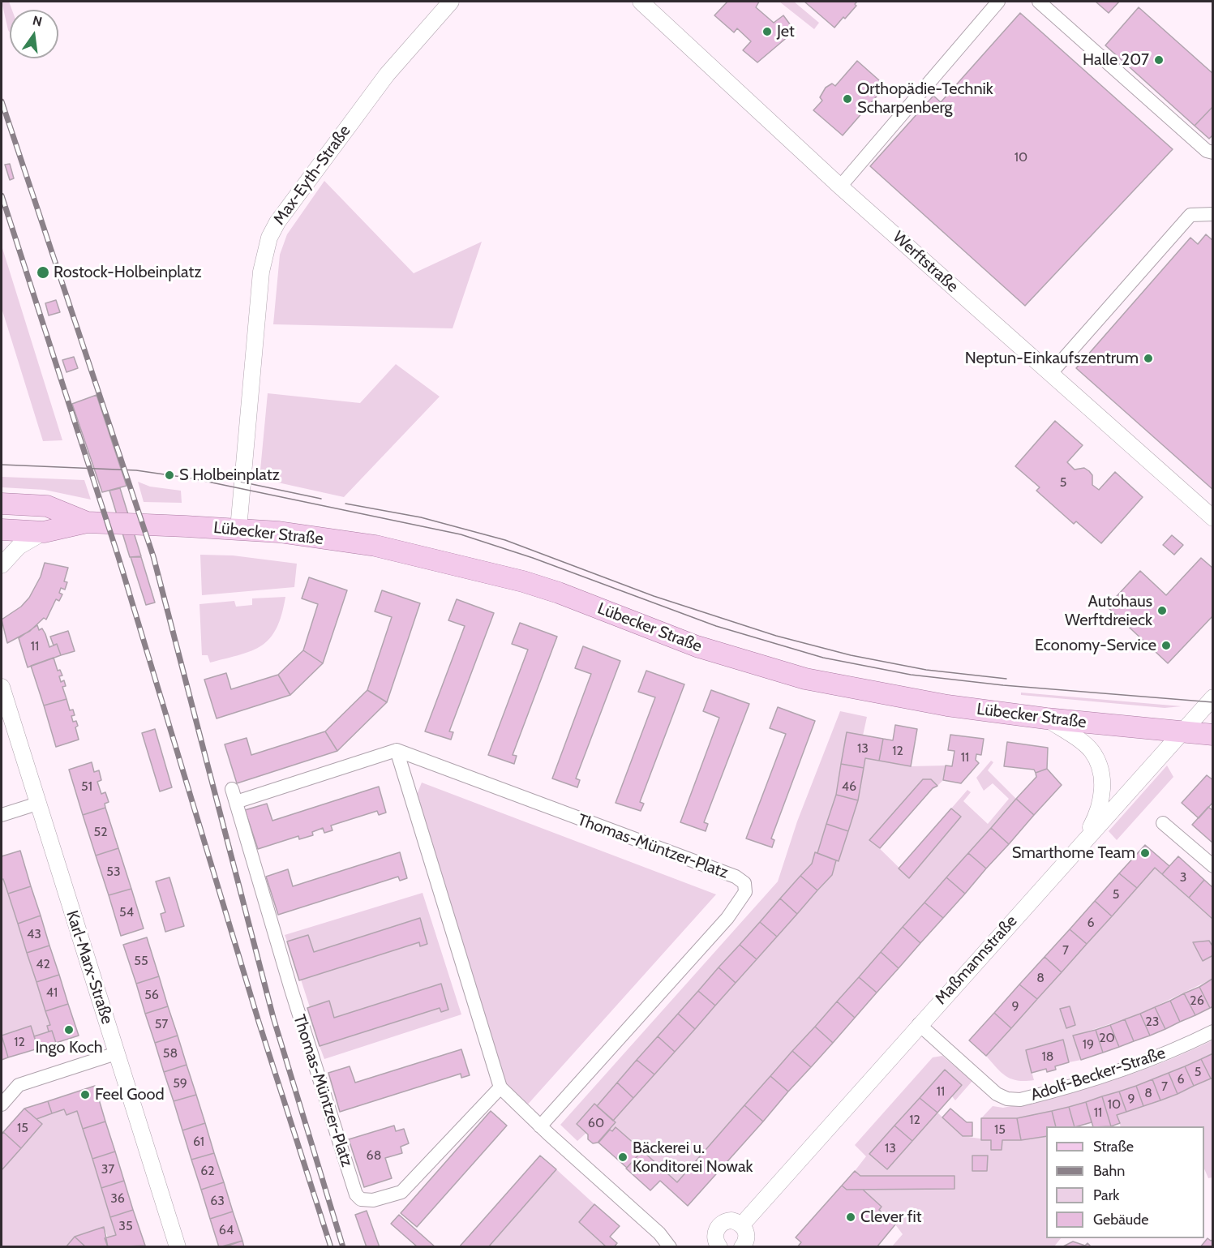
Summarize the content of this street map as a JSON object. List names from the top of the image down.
{
  "streets": {
    "main road": ["Lübecker Straße"],
    "street": [
      "Max-Eyth-Straße",
      "Werftstraße",
      "Thomas-Müntzer-Platz",
      "Maßmannstraße",
      "Karl-Marx-Straße",
      "Adolf-Becker-Straße"
    ]
  },
  "crossings": [
    ["Max-Eyth-Straße", "Lübecker Straße"],
    ["Lübecker Straße", "Maßmannstraße"],
    ["Maßmannstraße", "Adolf-Becker-Straße"]
  ],
  "places": [
    "Jet",
    "Halle 207",
    "Orthopädie-Technik Scharpenberg",
    "Rostock-Holbeinplatz",
    "Neptun-Einkaufszentrum",
    "S Holbeinplatz",
    "Autohaus Werftdreieck",
    "Economy-Service",
    "Smarthome Team",
    "Ingo Koch",
    "Feel Good",
    "Bäckerei u. Konditorei Nowak",
    "Clever fit"
  ],
  "house_numbers": [
    "10",
    "5",
    "11",
    "13",
    "12",
    "11",
    "51",
    "46",
    "52",
    "53",
    "3",
    "5",
    "54",
    "6",
    "43",
    "7",
    "55",
    "42",
    "8",
    "41",
    "56",
    "26",
    "9",
    "23",
    "57",
    "20",
    "12",
    "19",
    "58",
    "18",
    "5",
    "6",
    "59",
    "7",
    "11",
    "8",
    "9",
    "10",
    "11",
    "12",
    "60",
    "15",
    "15",
    "61",
    "13",
    "68",
    "37",
    "62",
    "36",
    "63",
    "35",
    "64"
  ],
  "legend": [
    "Straße",
    "Bahn",
    "Park",
    "Gebäude"
  ],
  "north": "top"
}
